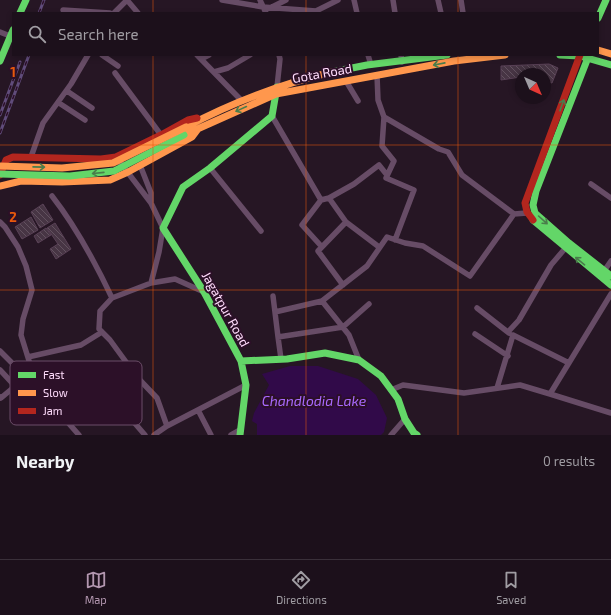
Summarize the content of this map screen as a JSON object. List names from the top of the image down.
{
  "streets": {
    "street": ["Gota Road", "Jagatpur Road"]
  },
  "water": ["Chandlodia Lake"],
  "legend": ["Fast", "Slow", "Jam"],
  "north": "bottom right",
  "page": {
    "search": "Search here",
    "heading": ["Nearby", "0 results"],
    "nav": ["Map", "Directions", "Saved"]
  },
  "grid": {
    "rows": ["1", "2"]
  }
}
